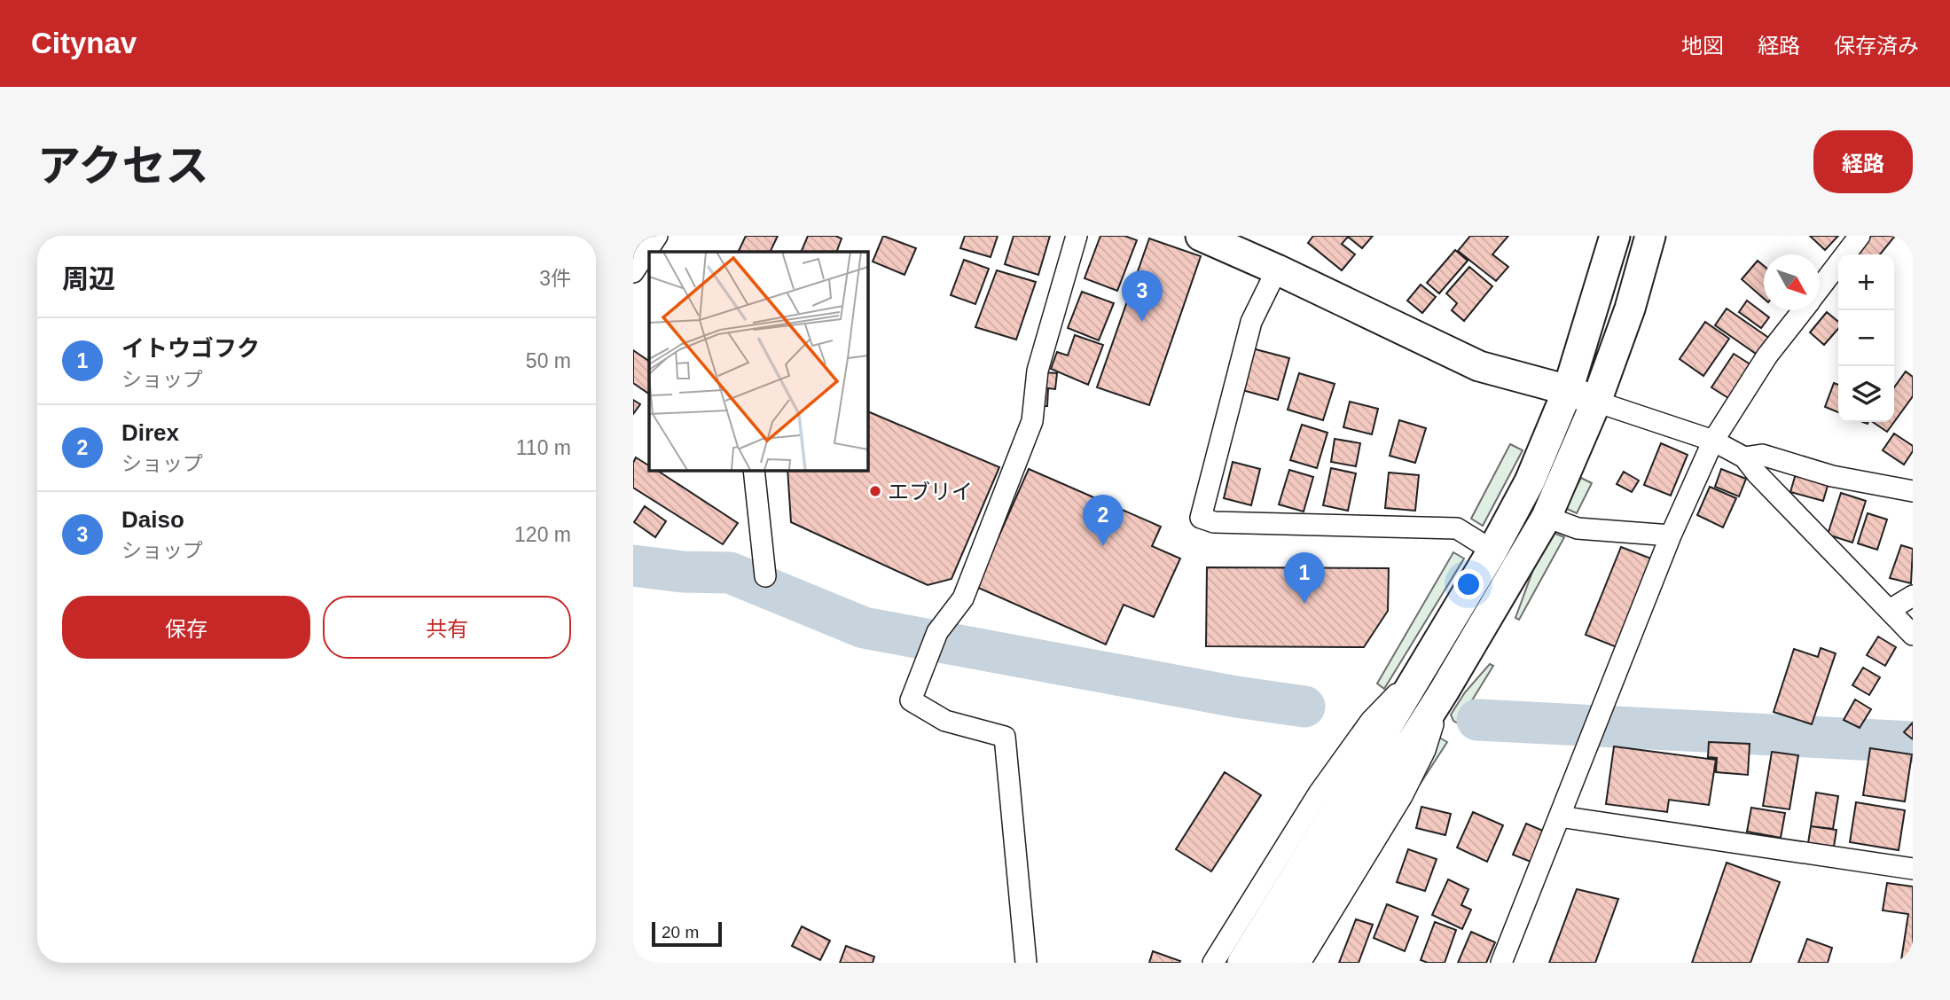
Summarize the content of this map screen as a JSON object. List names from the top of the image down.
{
  "places": ["エブリイ"],
  "scale_bar": "20 m",
  "north": "bottom right",
  "page": {
    "header": "Citynav",
    "nav": ["地図", "経路", "保存済み"],
    "title": "アクセス",
    "buttons": [
      "経路",
      ["保存", "共有"]
    ],
    "heading": ["周辺", "3件"],
    "map_buttons": ["+", "−"],
    "pins": ["3", "2", "1"],
    "list": [
      {
        "mark": "1",
        "name": "イトウゴフク",
        "note": "ショップ",
        "value": "50 m"
      },
      {
        "mark": "2",
        "name": "Direx",
        "note": "ショップ",
        "value": "110 m"
      },
      {
        "mark": "3",
        "name": "Daiso",
        "note": "ショップ",
        "value": "120 m"
      }
    ],
    "scale": "20 m"
  }
}
